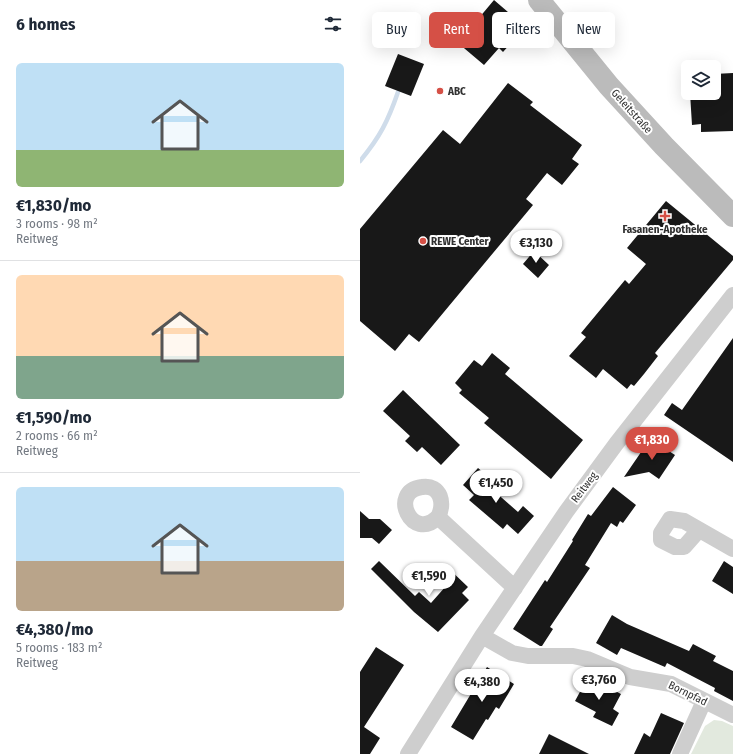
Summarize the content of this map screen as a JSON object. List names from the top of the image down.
{
  "streets": {
    "main road": ["Geleitstraße"],
    "street": ["Reitweg", "Bornpfad"]
  },
  "crossings": [
    ["Reitweg", "Bornpfad"]
  ],
  "places": {
    "other": ["ABC", "REWE Center"],
    "health": ["Fasanen-Apotheke"]
  },
  "page": {
    "heading": "6 homes",
    "chip": [
      "Buy",
      "Rent",
      "Filters",
      "New"
    ],
    "list": [
      {
        "name": "€1,830/mo",
        "note": "3 rooms · 98 m² · Reitweg"
      },
      {
        "name": "€1,590/mo",
        "note": "2 rooms · 66 m² · Reitweg"
      },
      {
        "name": "€4,380/mo",
        "note": "5 rooms · 183 m² · Reitweg"
      }
    ],
    "price": [
      "€3,130",
      "€1,830",
      "€1,450",
      "€1,590",
      "€3,760",
      "€4,380"
    ]
  }
}
